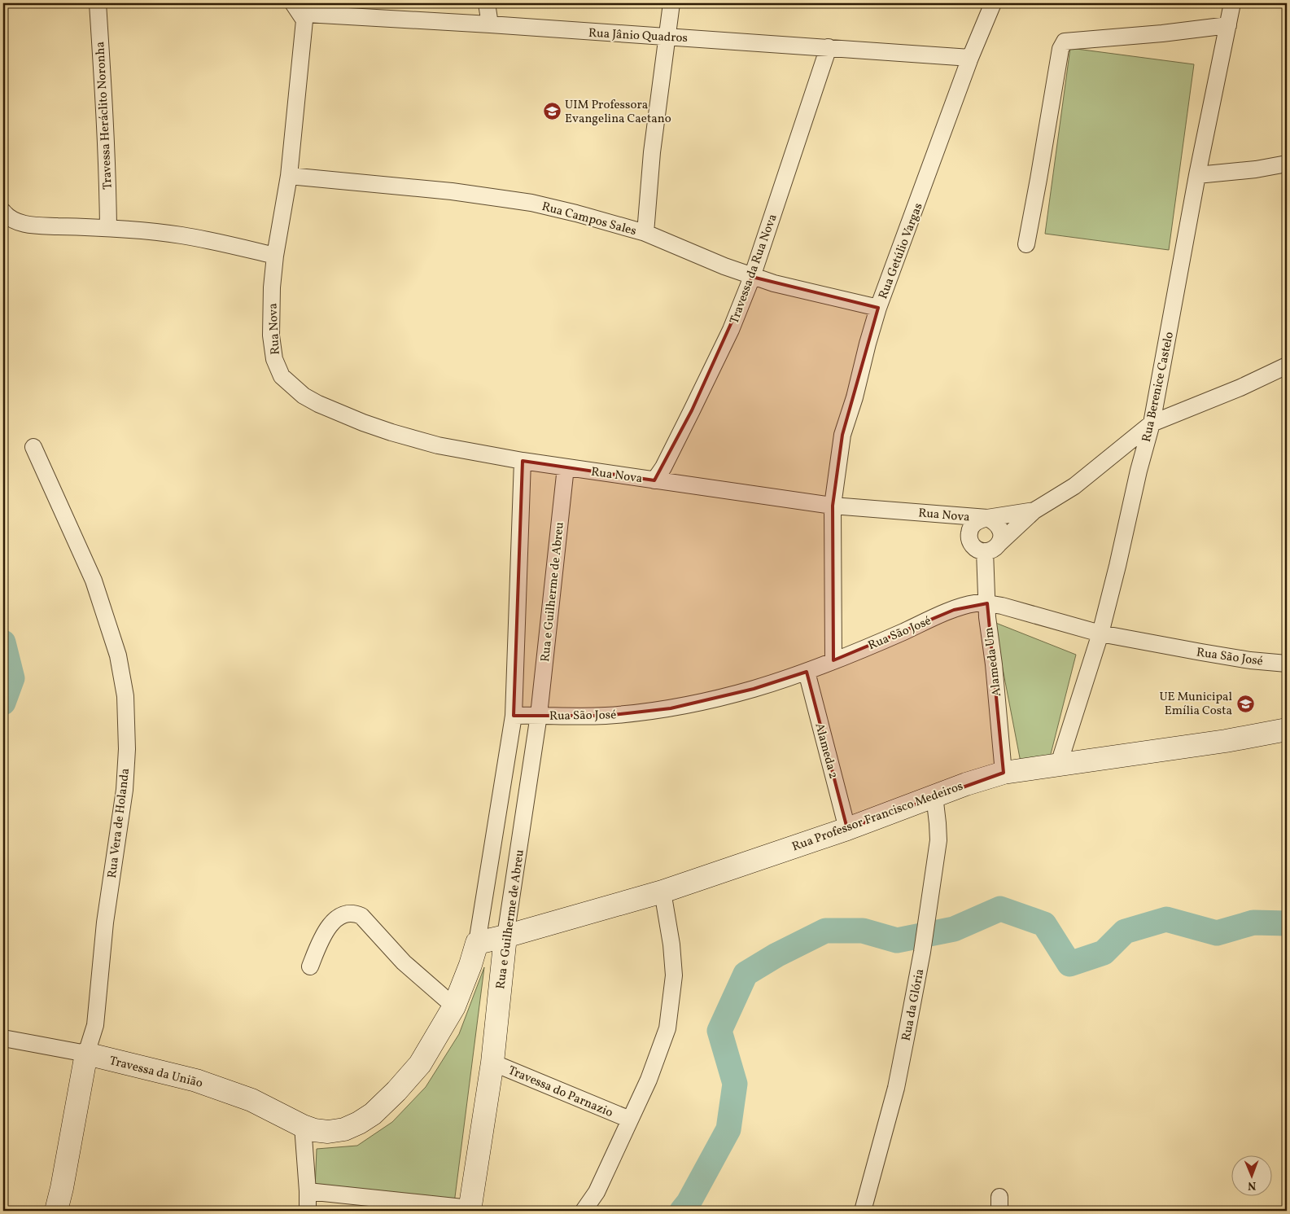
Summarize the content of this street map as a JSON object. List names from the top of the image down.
{
  "streets": {
    "street": [
      "Rua Jânio Quadros",
      "Travessa Heráclito Noronha",
      "Rua Campos Sales",
      "Rua Getúlio Vargas",
      "Travessa da Rua Nova",
      "Rua Nova",
      "Rua Berenice Castelo",
      "Rua e Guilherme de Abreu",
      "Rua São José",
      "Alameda Um",
      "Alameda 2",
      "Rua Professor Francisco Medeiros",
      "Rua Vera de Holanda",
      "Rua da Glória",
      "Travessa da União",
      "Travessa do Parnazio"
    ]
  },
  "crossings": [
    ["Rua Jânio Quadros", "Rua Getúlio Vargas"],
    ["Rua Jânio Quadros", "Travessa da Rua Nova"],
    ["Rua Jânio Quadros", "Rua Nova"],
    ["Rua Campos Sales", "Rua Getúlio Vargas"],
    ["Rua Campos Sales", "Travessa da Rua Nova"],
    ["Rua Campos Sales", "Rua Nova"],
    ["Rua Getúlio Vargas", "Rua Nova"],
    ["Travessa da Rua Nova", "Rua Nova"],
    ["Rua Nova", "Rua Berenice Castelo"],
    ["Rua Nova", "Rua e Guilherme de Abreu"],
    ["Rua Nova", "Alameda Um"],
    ["Rua Berenice Castelo", "Rua São José"],
    ["Rua Berenice Castelo", "Rua Professor Francisco Medeiros"],
    ["Rua e Guilherme de Abreu", "Rua São José"],
    ["Rua e Guilherme de Abreu", "Rua Professor Francisco Medeiros"],
    ["Rua e Guilherme de Abreu", "Travessa do Parnazio"],
    ["Rua São José", "Alameda Um"],
    ["Rua São José", "Alameda 2"],
    ["Alameda Um", "Rua Professor Francisco Medeiros"],
    ["Alameda 2", "Rua Professor Francisco Medeiros"],
    ["Rua Professor Francisco Medeiros", "Rua da Glória"],
    ["Rua Vera de Holanda", "Travessa da União"]
  ],
  "places": {
    "school or university": ["UIM Professora Evangelina Caetano", "UE Municipal Emília Costa"]
  },
  "north": "bottom"
}
